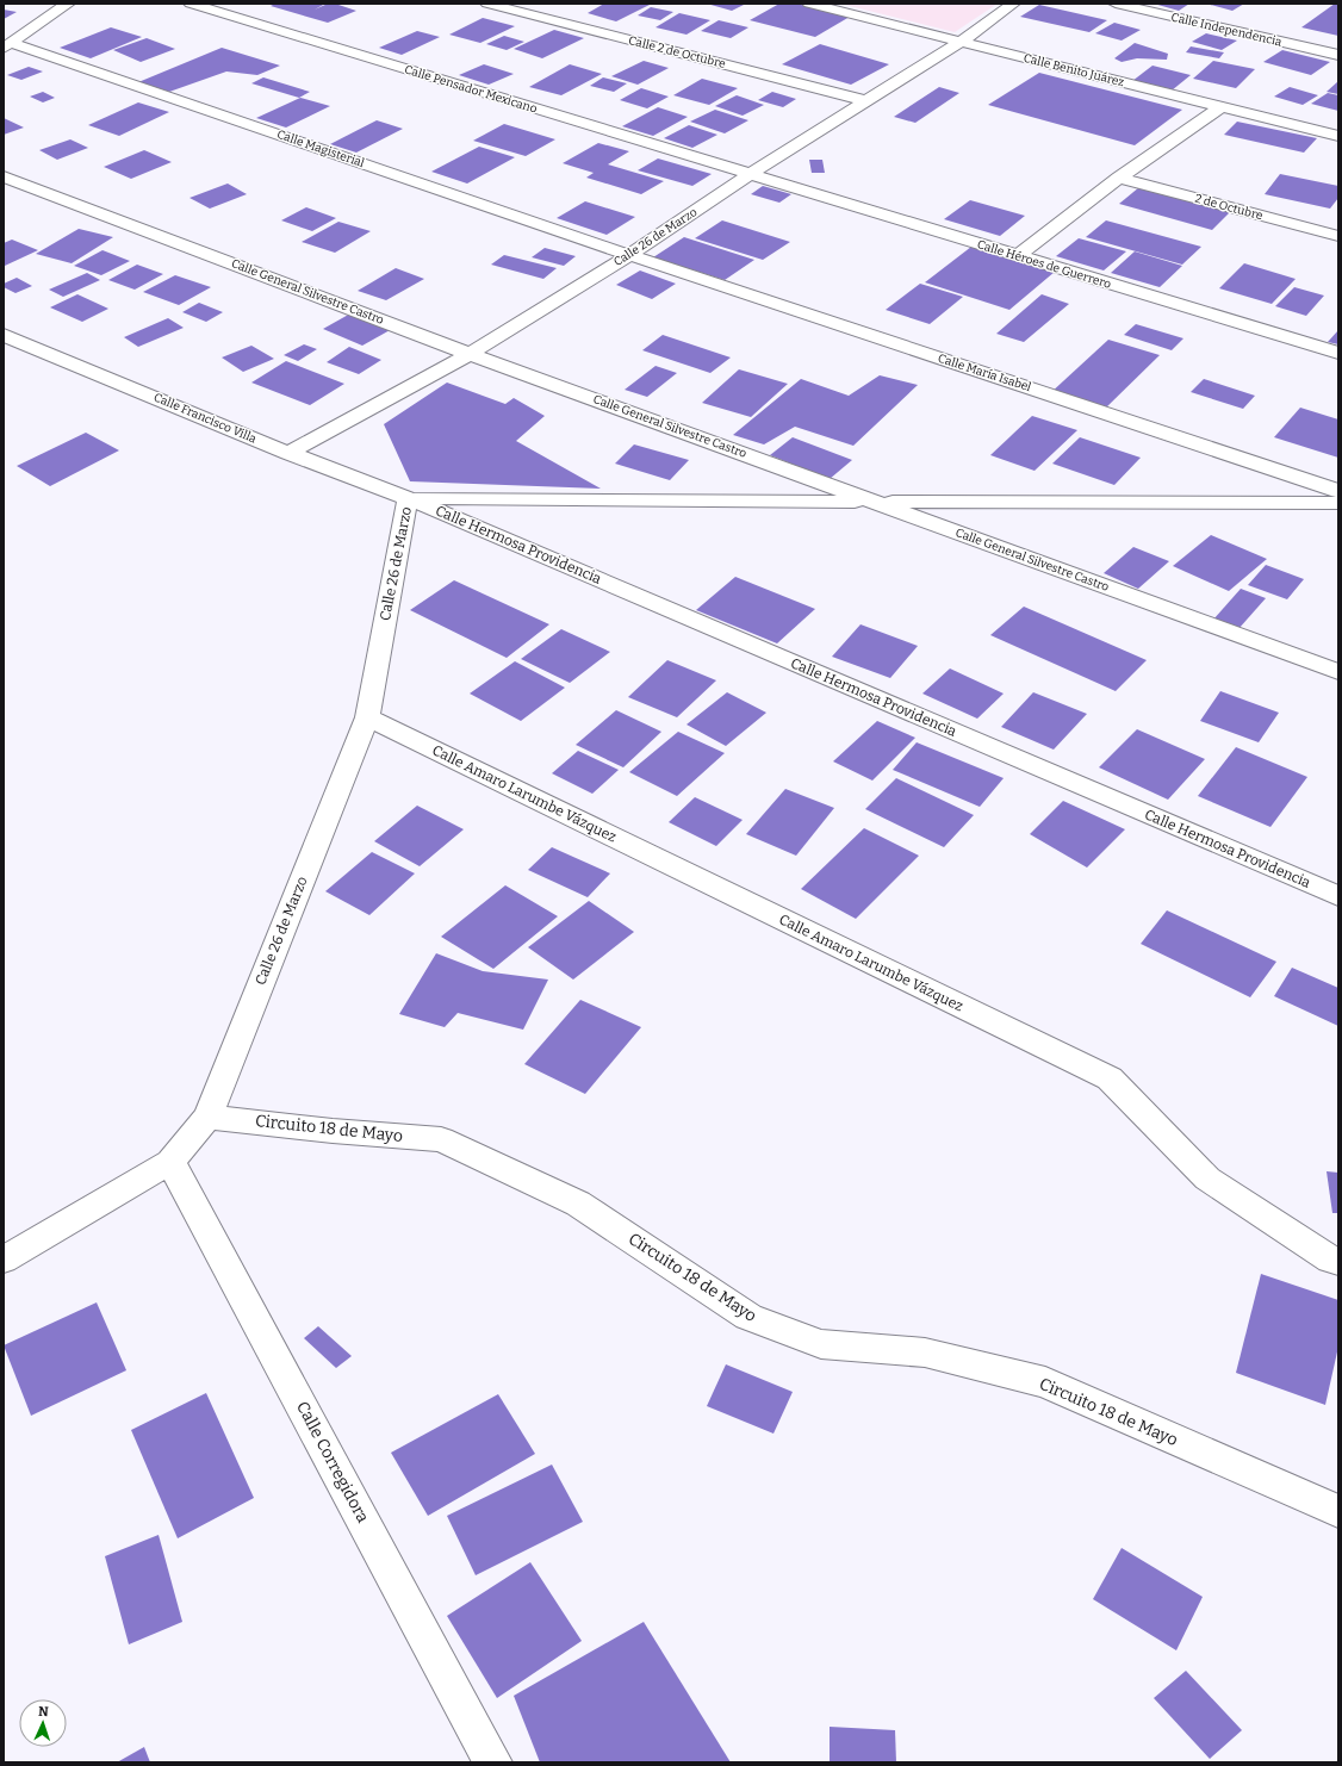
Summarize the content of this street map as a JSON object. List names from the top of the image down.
{
  "streets": {
    "street": [
      "Calle Independencia",
      "Calle 2 de Octubre",
      "Calle Benito Juárez",
      "Calle Pensador Mexicano",
      "Calle Magisterial",
      "2 de Octubre",
      "Calle 26 de Marzo",
      "Calle Héroes de Guerrero",
      "Calle General Silvestre Castro",
      "Calle María Isabel",
      "Calle Francisco Villa",
      "Calle Hermosa Providencia",
      "Calle Amaro Larumbe Vázquez",
      "Circuito 18 de Mayo",
      "Calle Corregidora"
    ]
  },
  "crossings": [
    ["Calle 2 de Octubre", "Calle 26 de Marzo"],
    ["Calle Benito Juárez", "Calle 26 de Marzo"],
    ["Calle Pensador Mexicano", "Calle 26 de Marzo"],
    ["Calle Pensador Mexicano", "Calle Héroes de Guerrero"],
    ["Calle Magisterial", "Calle 26 de Marzo"],
    ["Calle Magisterial", "Calle María Isabel"],
    ["Calle 26 de Marzo", "Calle Héroes de Guerrero"],
    ["Calle 26 de Marzo", "Calle General Silvestre Castro"],
    ["Calle 26 de Marzo", "Calle María Isabel"],
    ["Calle 26 de Marzo", "Calle Francisco Villa"],
    ["Calle 26 de Marzo", "Calle Hermosa Providencia"],
    ["Calle 26 de Marzo", "Calle Amaro Larumbe Vázquez"],
    ["Calle 26 de Marzo", "Circuito 18 de Mayo"],
    ["Calle 26 de Marzo", "Calle Corregidora"],
    ["Calle Francisco Villa", "Calle Hermosa Providencia"]
  ],
  "north": "top"
}
